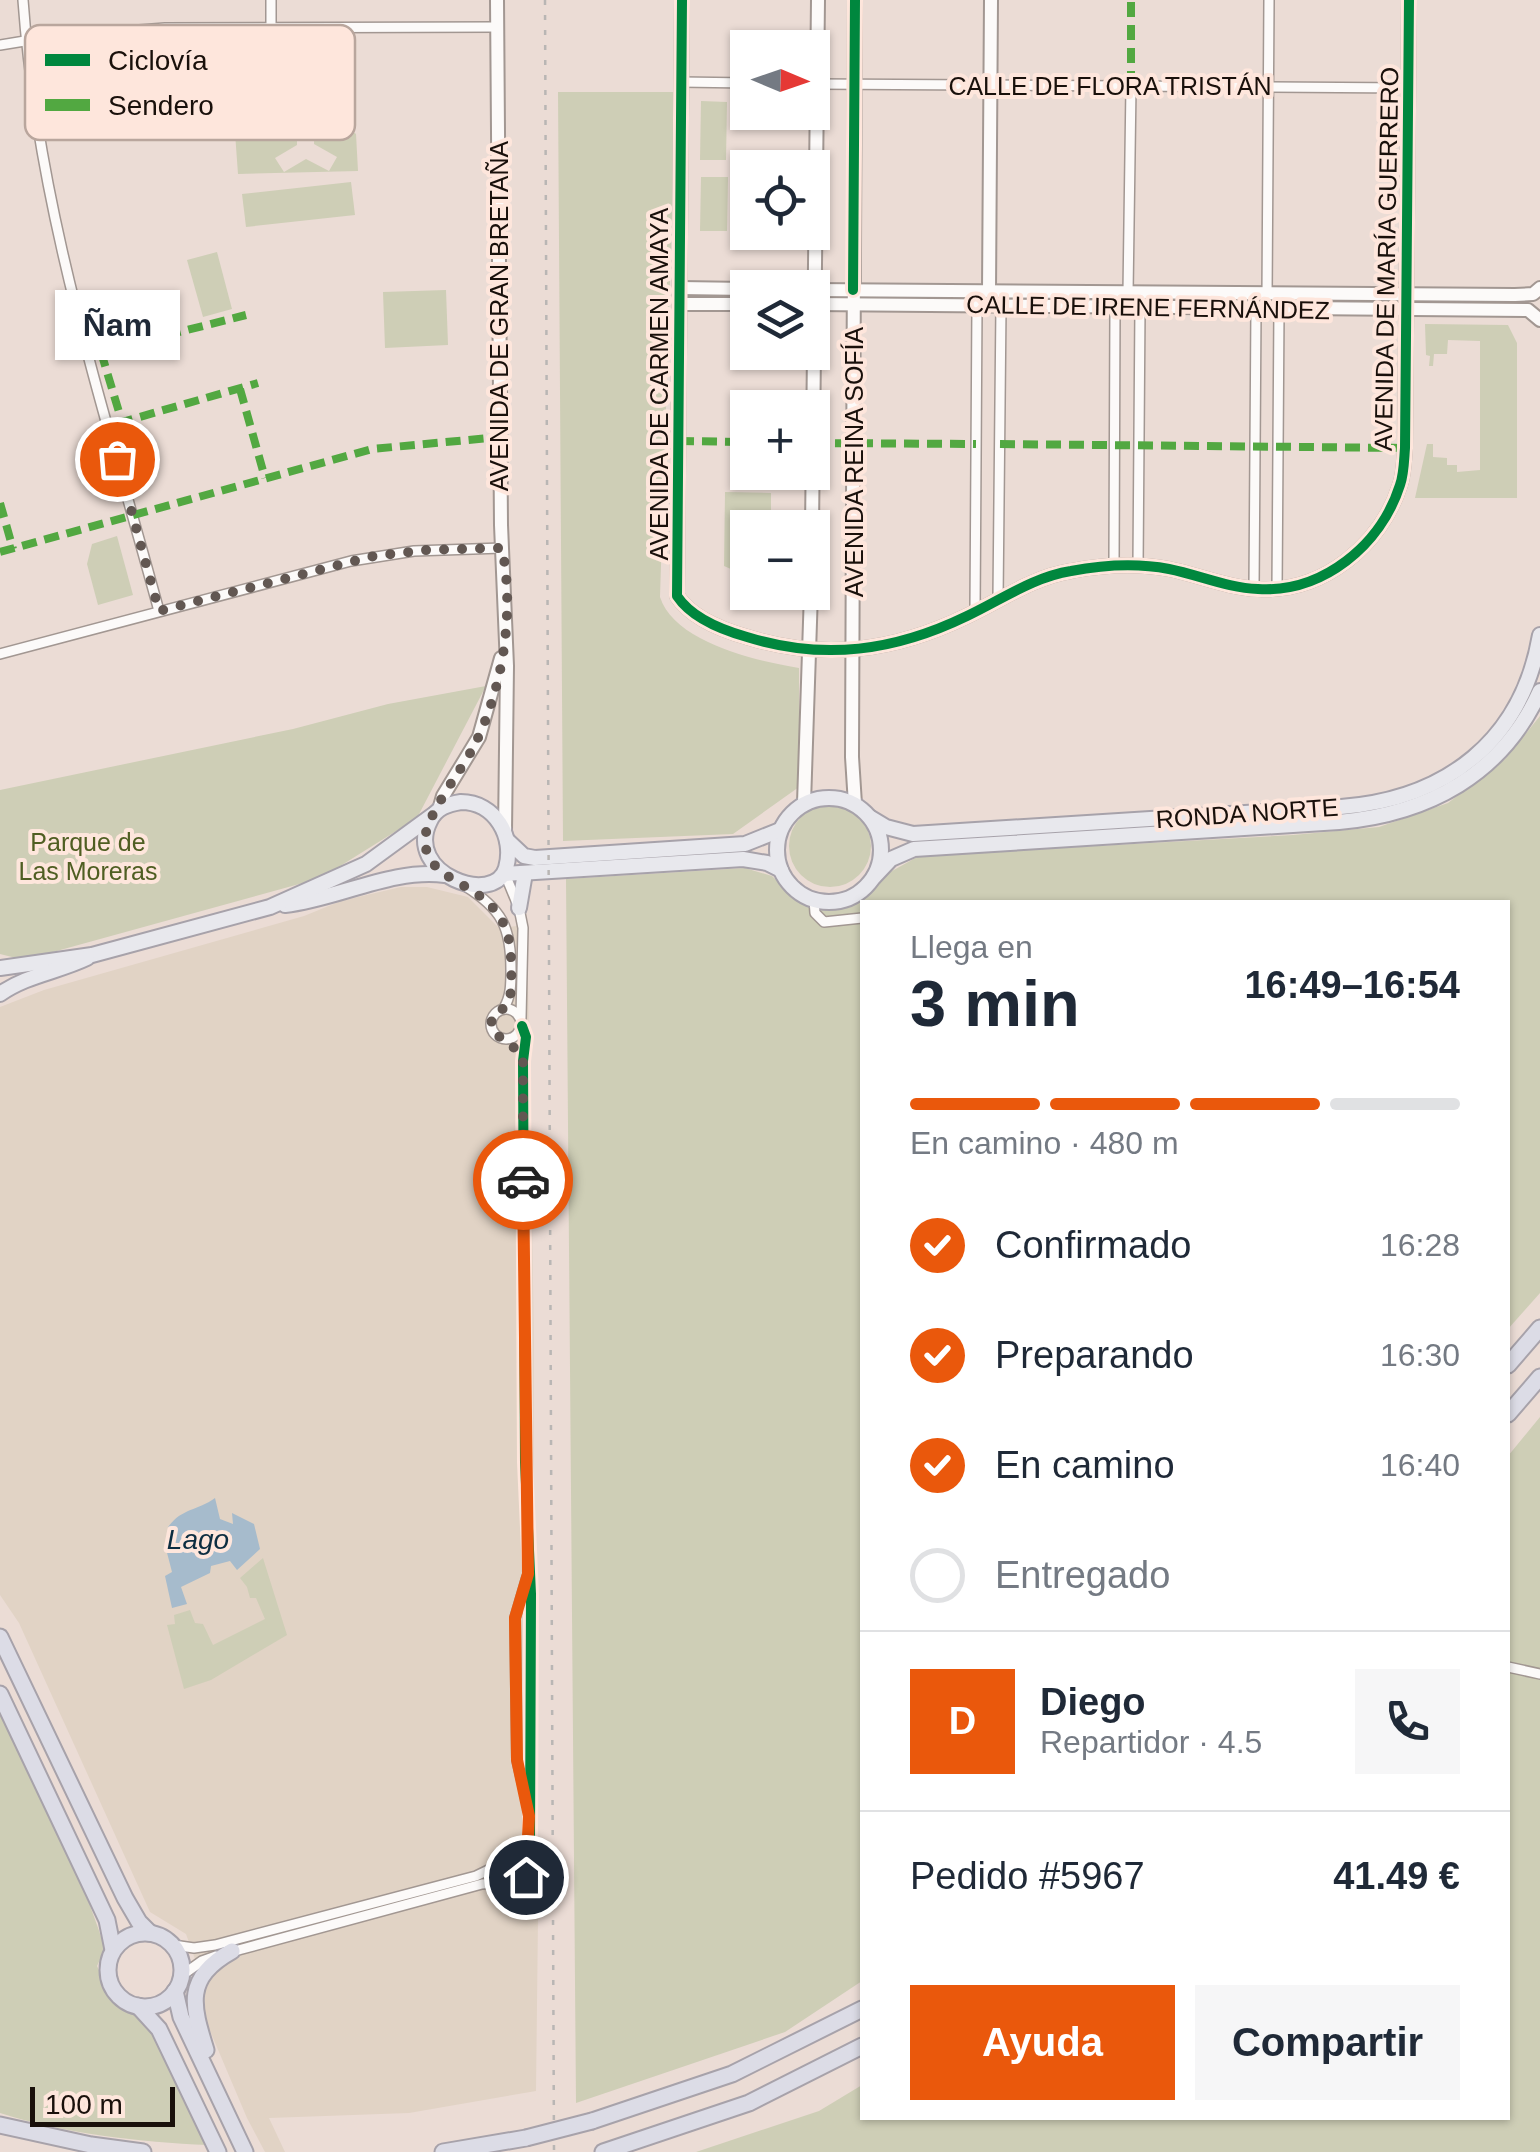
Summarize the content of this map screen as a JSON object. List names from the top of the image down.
{
  "streets": {
    "main road": ["AVENIDA DE GRAN BRETAÑA", "RONDA NORTE"],
    "street": [
      "CALLE DE FLORA TRISTÁN",
      "AVENIDA DE MARÍA GUERRERO",
      "CALLE DE IRENE FERNÁNDEZ",
      "AVENIDA DE CARMEN AMAYA",
      "AVENIDA REINA SOFÍA"
    ]
  },
  "crossings": [
    ["CALLE DE FLORA TRISTÁN", "AVENIDA DE MARÍA GUERRERO"],
    ["CALLE DE FLORA TRISTÁN", "AVENIDA REINA SOFÍA"],
    ["AVENIDA DE MARÍA GUERRERO", "CALLE DE IRENE FERNÁNDEZ"],
    ["AVENIDA DE MARÍA GUERRERO", "AVENIDA DE CARMEN AMAYA"],
    ["AVENIDA DE MARÍA GUERRERO", "AVENIDA REINA SOFÍA"],
    ["CALLE DE IRENE FERNÁNDEZ", "AVENIDA REINA SOFÍA"],
    ["AVENIDA DE CARMEN AMAYA", "AVENIDA REINA SOFÍA"],
    ["AVENIDA REINA SOFÍA", "RONDA NORTE"]
  ],
  "water": ["Lago"],
  "parks": ["Parque de Las Moreras"],
  "places": ["Ñam"],
  "legend": ["Ciclovía", "Sendero"],
  "scale_bar": "100 m",
  "north": "right",
  "page": {
    "map_buttons": ["+", "−"],
    "bubble": "Ñam",
    "heading": ["3 min", "Llega en", "16:49–16:54"],
    "panel": [
      "Diego",
      "Repartidor · 4.5",
      "Pedido #5967",
      "41.49 €"
    ],
    "bar": "En camino · 480 m",
    "list": [
      ["Confirmado", "16:28"],
      ["Preparando", "16:30"],
      ["En camino", "16:40"],
      "Entregado"
    ],
    "round": "D",
    "buttons": ["Ayuda", "Compartir"],
    "scale": "100 m"
  }
}
